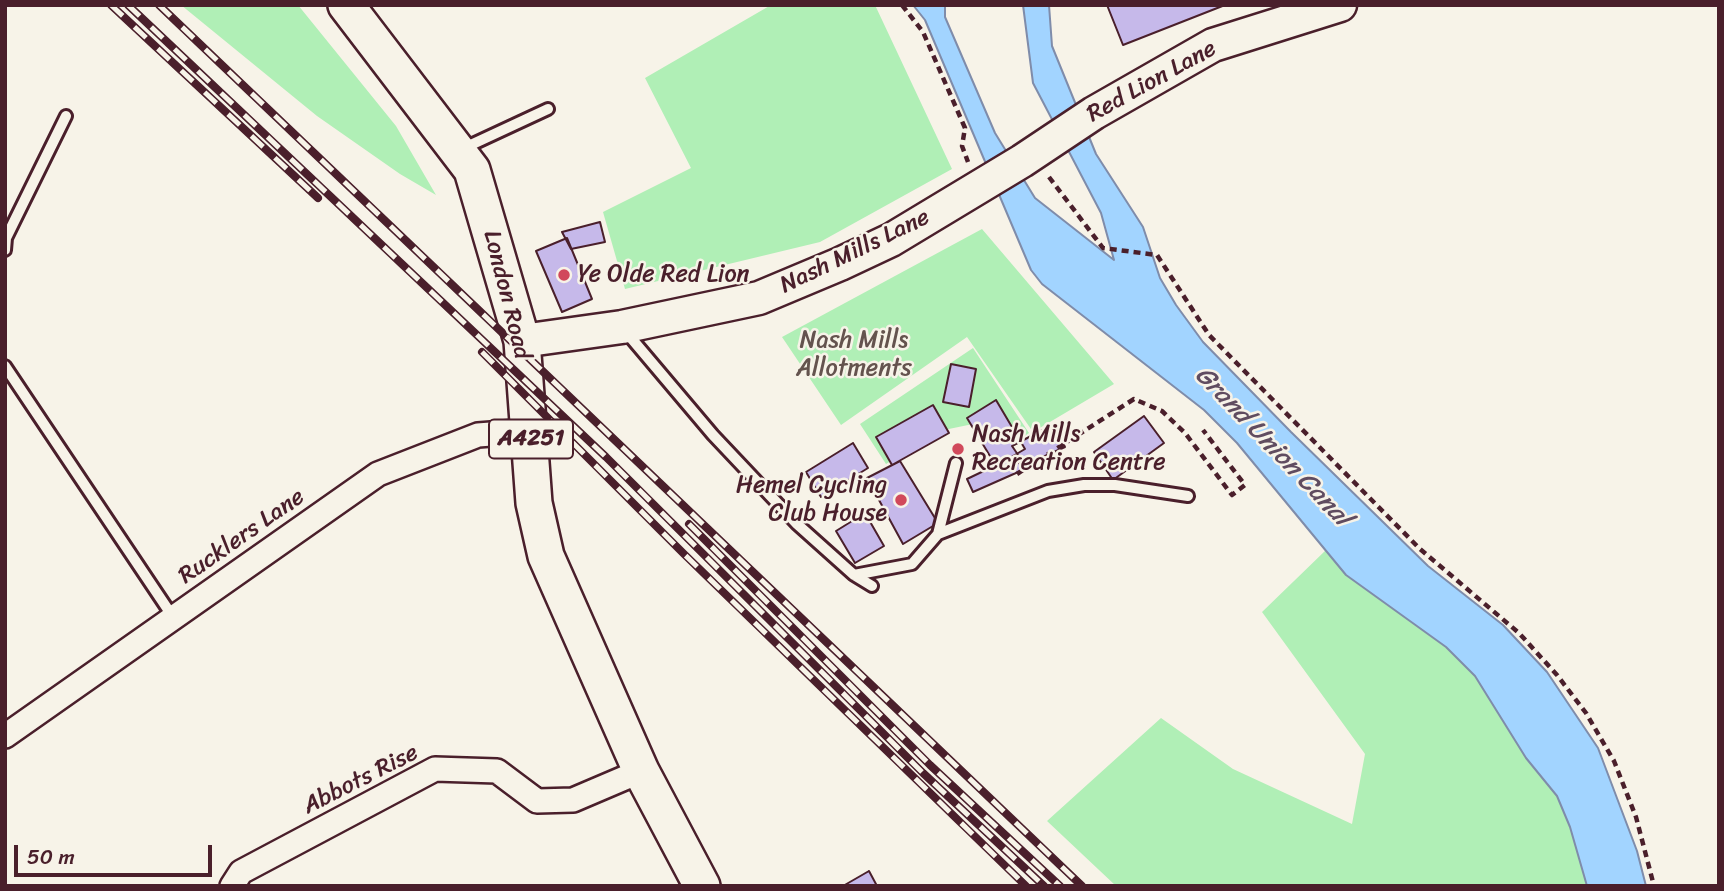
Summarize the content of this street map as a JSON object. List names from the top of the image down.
{
  "streets": {
    "main road": ["London Road", "A4251"],
    "street": [
      "Red Lion Lane",
      "Nash Mills Lane",
      "Rucklers Lane",
      "Abbots Rise"
    ]
  },
  "crossings": [
    ["Red Lion Lane", "Nash Mills Lane"],
    ["Nash Mills Lane", "London Road"],
    ["London Road", "Rucklers Lane"],
    ["London Road", "Abbots Rise"]
  ],
  "water": ["Grand Union Canal"],
  "parks": ["Nash Mills Allotments"],
  "places": ["Ye Olde Red Lion", "Nash Mills Recreation Centre", "Hemel Cycling Club House"],
  "scale_bar": "50 m"
}
